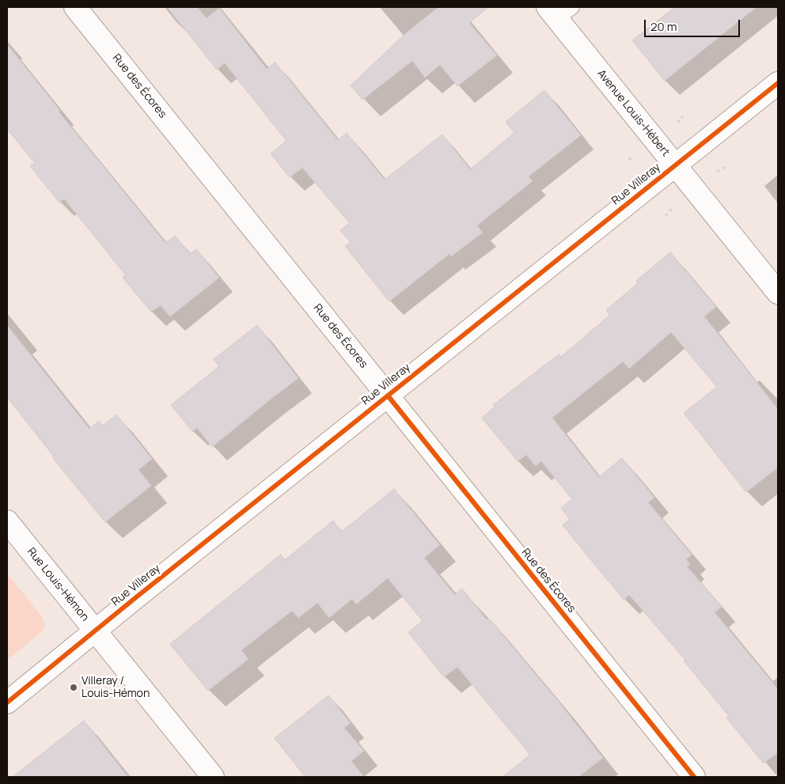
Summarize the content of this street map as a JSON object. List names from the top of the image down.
{
  "streets": {
    "street": [
      "Rue des Écores",
      "Avenue Louis-Hébert",
      "Rue Villeray",
      "Rue Louis-Hémon"
    ]
  },
  "crossings": [
    ["Rue des Écores", "Rue Villeray"],
    ["Avenue Louis-Hébert", "Rue Villeray"],
    ["Rue Villeray", "Rue Louis-Hémon"]
  ],
  "places": ["Villeray / Louis-Hémon"],
  "scale_bar": "20 m"
}
